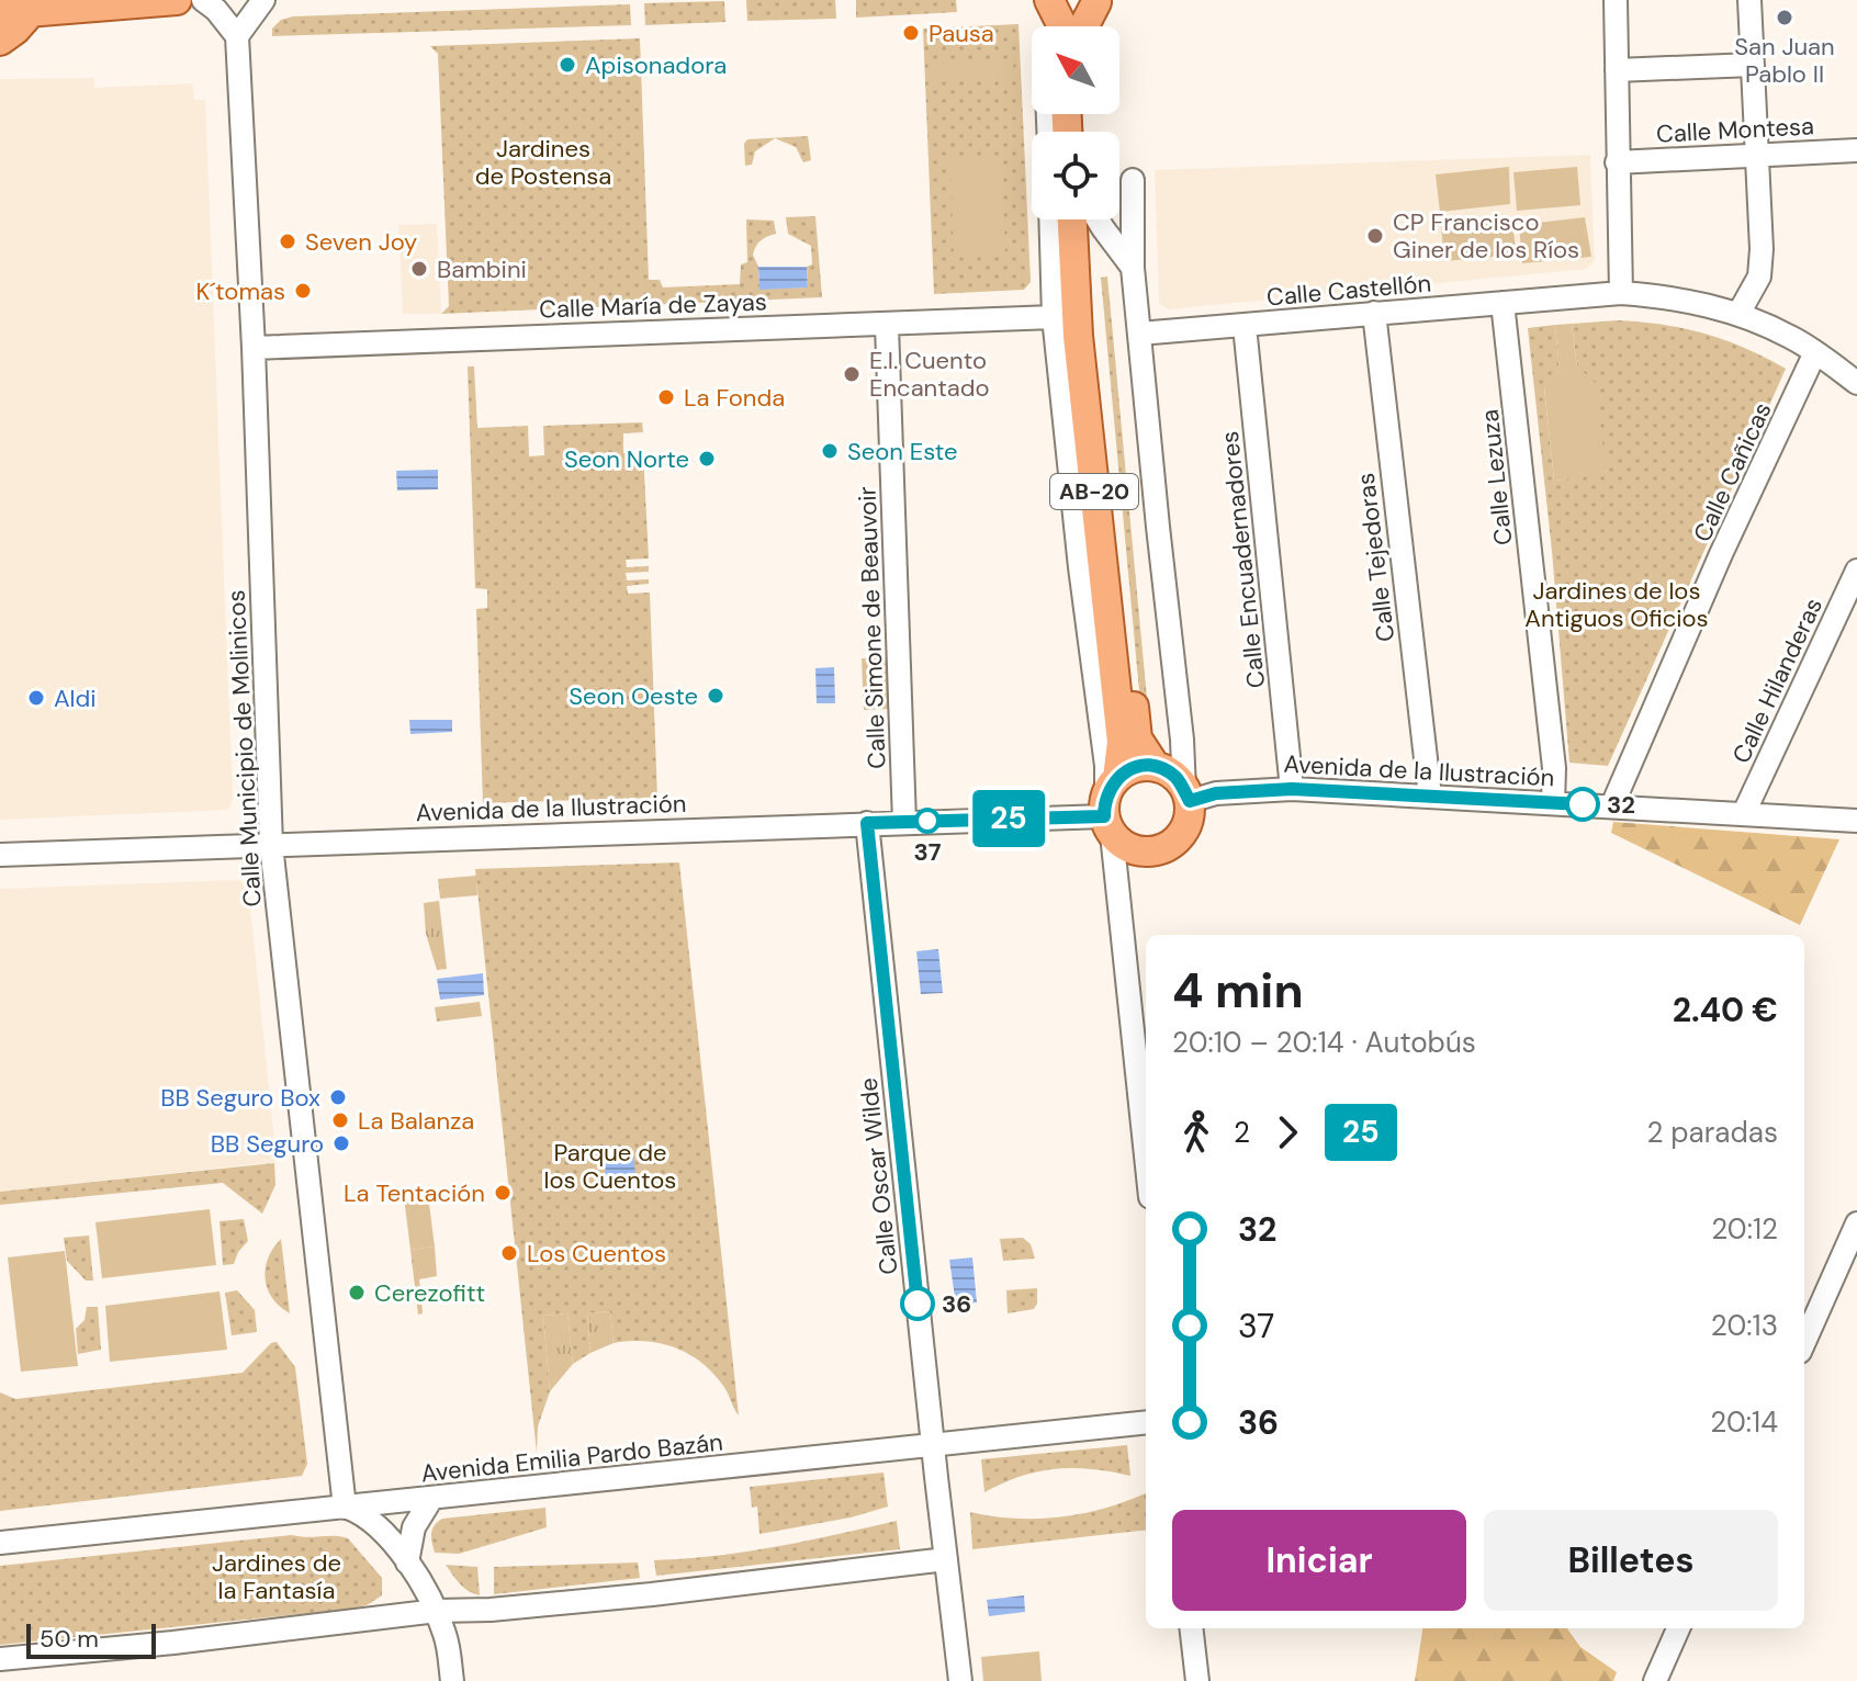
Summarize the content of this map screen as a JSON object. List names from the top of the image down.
{
  "streets": {
    "main road": ["AB-20"],
    "street": [
      "Calle Montesa",
      "Calle Castellón",
      "Calle María de Zayas",
      "Calle Cañicas",
      "Calle Lezuza",
      "Calle Tejedoras",
      "Calle Encuadernadores",
      "Calle Simone de Beauvoir",
      "Calle Hilanderas",
      "Calle Municipio de Molinicos",
      "Avenida de la Ilustración",
      "Calle Oscar Wilde",
      "Avenida Emilia Pardo Bazán"
    ]
  },
  "crossings": [
    ["Calle Castellón", "Calle Cañicas"],
    ["Calle Castellón", "Calle Lezuza"],
    ["Calle Castellón", "Calle Tejedoras"],
    ["Calle Castellón", "Calle Encuadernadores"],
    ["Calle María de Zayas", "Calle Simone de Beauvoir"],
    ["Calle María de Zayas", "Calle Municipio de Molinicos"],
    ["Calle Cañicas", "Avenida de la Ilustración"],
    ["Calle Lezuza", "Avenida de la Ilustración"],
    ["AB-20", "Avenida de la Ilustración"],
    ["Calle Tejedoras", "Avenida de la Ilustración"],
    ["Calle Encuadernadores", "Avenida de la Ilustración"],
    ["Calle Simone de Beauvoir", "Avenida de la Ilustración"],
    ["Calle Hilanderas", "Avenida de la Ilustración"],
    ["Calle Municipio de Molinicos", "Avenida de la Ilustración"],
    ["Calle Municipio de Molinicos", "Avenida Emilia Pardo Bazán"],
    ["Avenida de la Ilustración", "Calle Oscar Wilde"],
    ["Calle Oscar Wilde", "Avenida Emilia Pardo Bazán"]
  ],
  "parks": [
    "Jardines de Postensa",
    "Jardines de los Antiguos Oficios",
    "Parque de los Cuentos",
    "Jardines de la Fantasía"
  ],
  "places": [
    "San Juan Pablo II",
    "Pausa",
    "Apisonadora",
    "CP Francisco Giner de los Ríos",
    "Seven Joy",
    "Bambini",
    "K´tomas",
    "E.I. Cuento Encantado",
    "La Fonda",
    "Seon Este",
    "Seon Norte",
    "Seon Oeste",
    "Aldi",
    "32",
    "37",
    "BB Seguro Box",
    "La Balanza",
    "BB Seguro",
    "La Tentación",
    "Los Cuentos",
    "Cerezofitt",
    "36"
  ],
  "lines": ["bus line 25"],
  "scale_bar": "50 m",
  "north": "top left",
  "page": {
    "on_map": "25",
    "heading": ["4 min", "20:10 – 20:14 · Autobús", "2.40 €"],
    "legs": ["2", "25", "2 paradas"],
    "list": [
      {
        "name": "32",
        "value": "20:12"
      },
      {
        "name": "37",
        "value": "20:13"
      },
      {
        "name": "36",
        "value": "20:14"
      }
    ],
    "buttons": ["Iniciar", "Billetes"],
    "scale": "50 m"
  }
}
